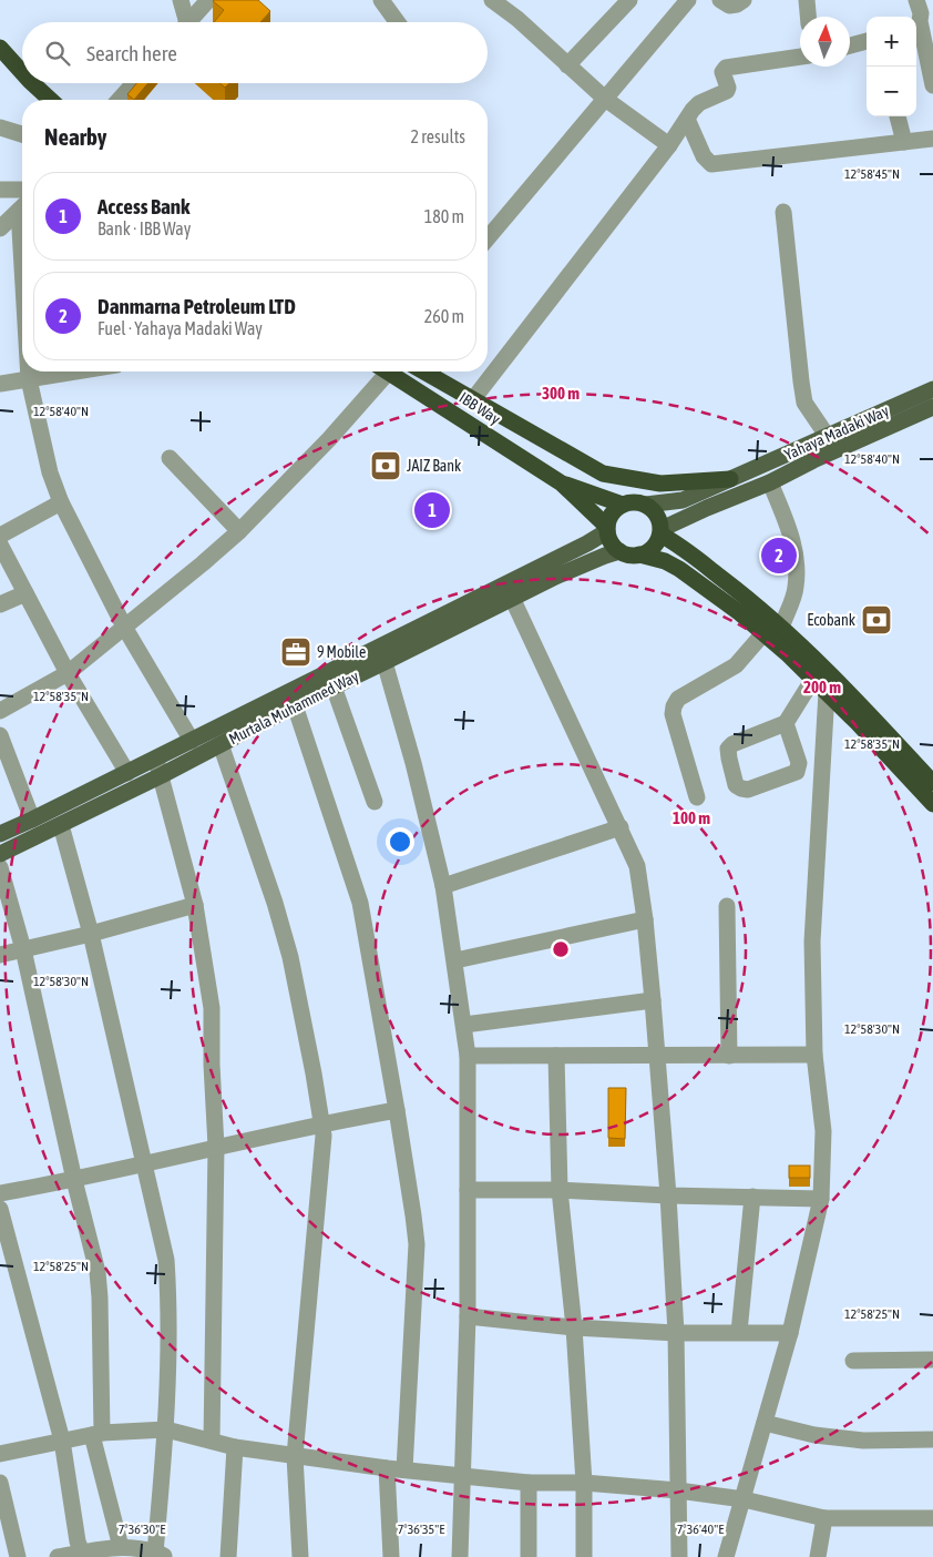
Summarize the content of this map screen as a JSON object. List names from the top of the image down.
{
  "streets": {
    "highway": ["IBB Way"],
    "main road": ["Yahaya Madaki Way", "Murtala Muhammed Way"]
  },
  "crossings": [
    ["IBB Way", "Yahaya Madaki Way"],
    ["IBB Way", "Murtala Muhammed Way"],
    ["Yahaya Madaki Way", "Murtala Muhammed Way"]
  ],
  "places": {
    "bank": ["JAIZ Bank", "Ecobank"],
    "office": ["9 Mobile"]
  },
  "north": "top",
  "page": {
    "map_buttons": ["+", "−"],
    "search": "Search here",
    "heading": ["Nearby", "2 results"],
    "list": [
      {
        "mark": "1",
        "name": "Access Bank",
        "note": "Bank · IBB Way",
        "value": "180 m"
      },
      {
        "mark": "2",
        "name": "Danmarna Petroleum LTD",
        "note": "Fuel · Yahaya Madaki Way",
        "value": "260 m"
      }
    ],
    "pins": ["1", "2"]
  },
  "coordinates": [
    "12°58'45\"N",
    "12°58'40\"N",
    "12°58'35\"N",
    "12°58'30\"N",
    "12°58'25\"N",
    "7°36'30\"E",
    "7°36'35\"E",
    "7°36'40\"E"
  ],
  "rings": ["300 m", "200 m", "100 m"]
}
